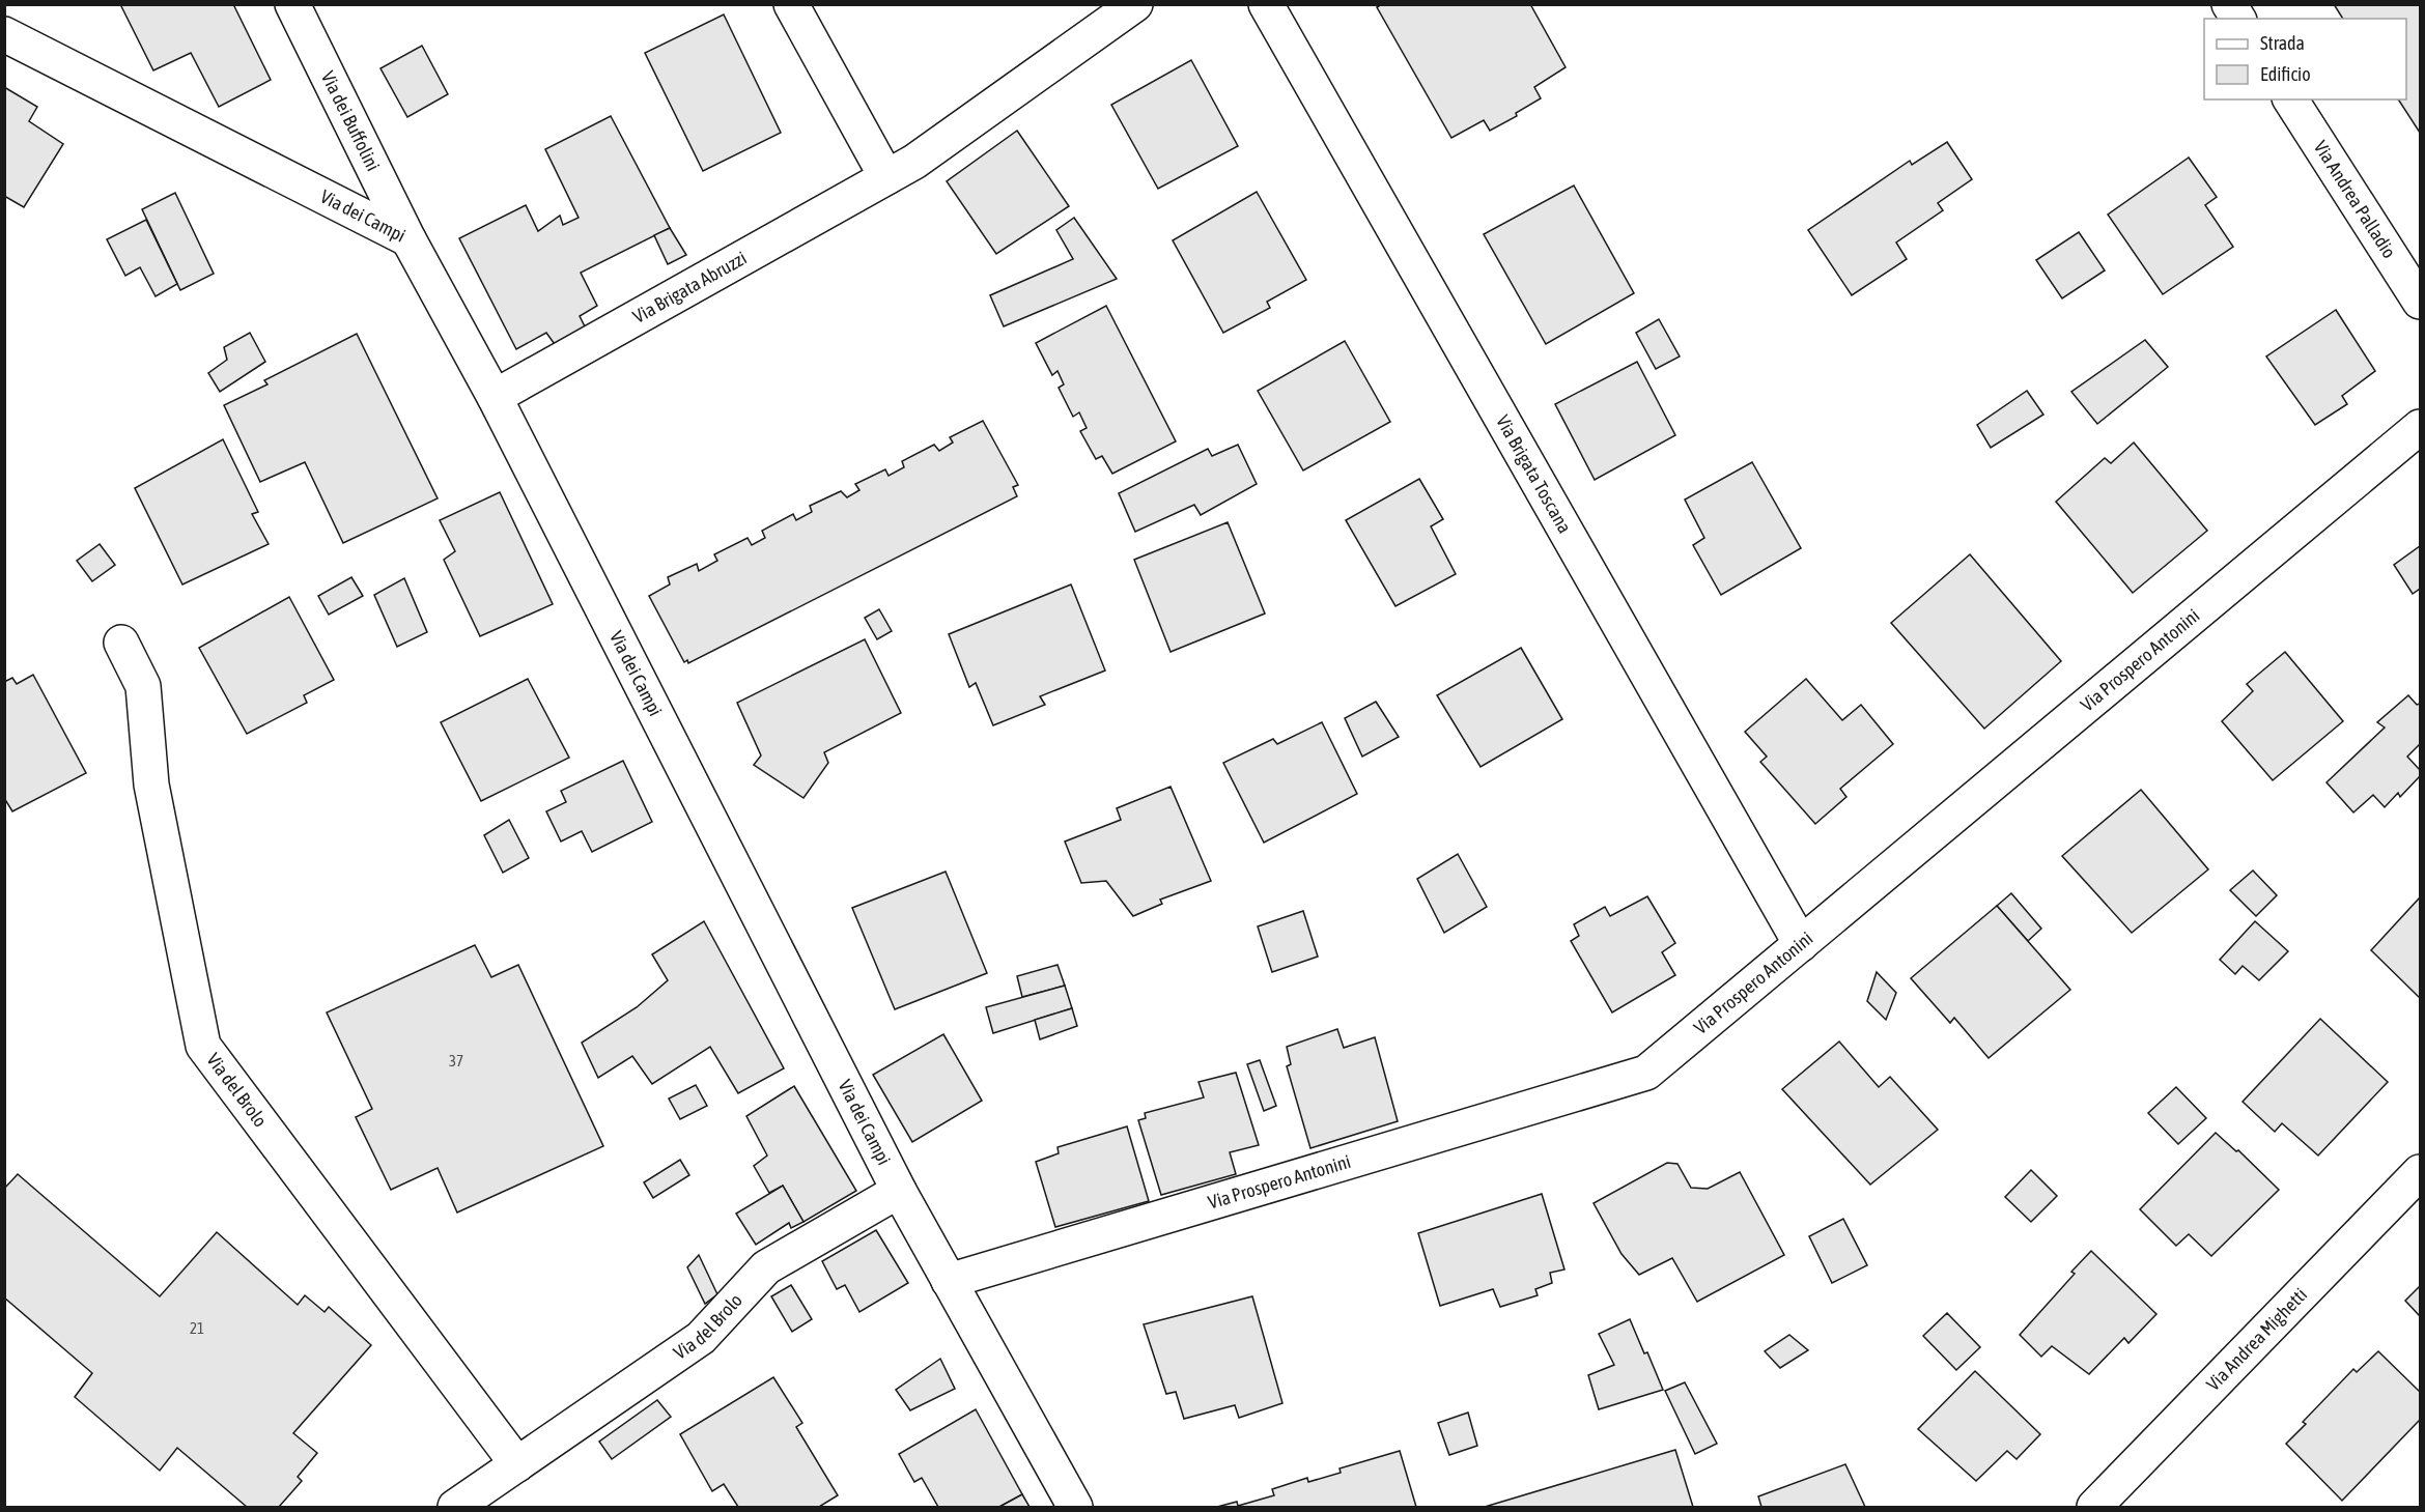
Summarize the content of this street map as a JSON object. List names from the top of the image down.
{
  "streets": {
    "street": [
      "Via dei Buffolini",
      "Via Andrea Palladio",
      "Via dei Campi",
      "Via Brigata Abruzzi",
      "Via Brigata Toscana",
      "Via Prospero Antonini",
      "Via del Brolo",
      "Via Andrea Mighetti"
    ]
  },
  "crossings": [
    ["Via dei Buffolini", "Via dei Campi"],
    ["Via dei Campi", "Via Brigata Abruzzi"],
    ["Via dei Campi", "Via Prospero Antonini"],
    ["Via dei Campi", "Via del Brolo"],
    ["Via Brigata Toscana", "Via Prospero Antonini"]
  ],
  "house_numbers": ["37", "21"],
  "legend": ["Strada", "Edificio"]
}
